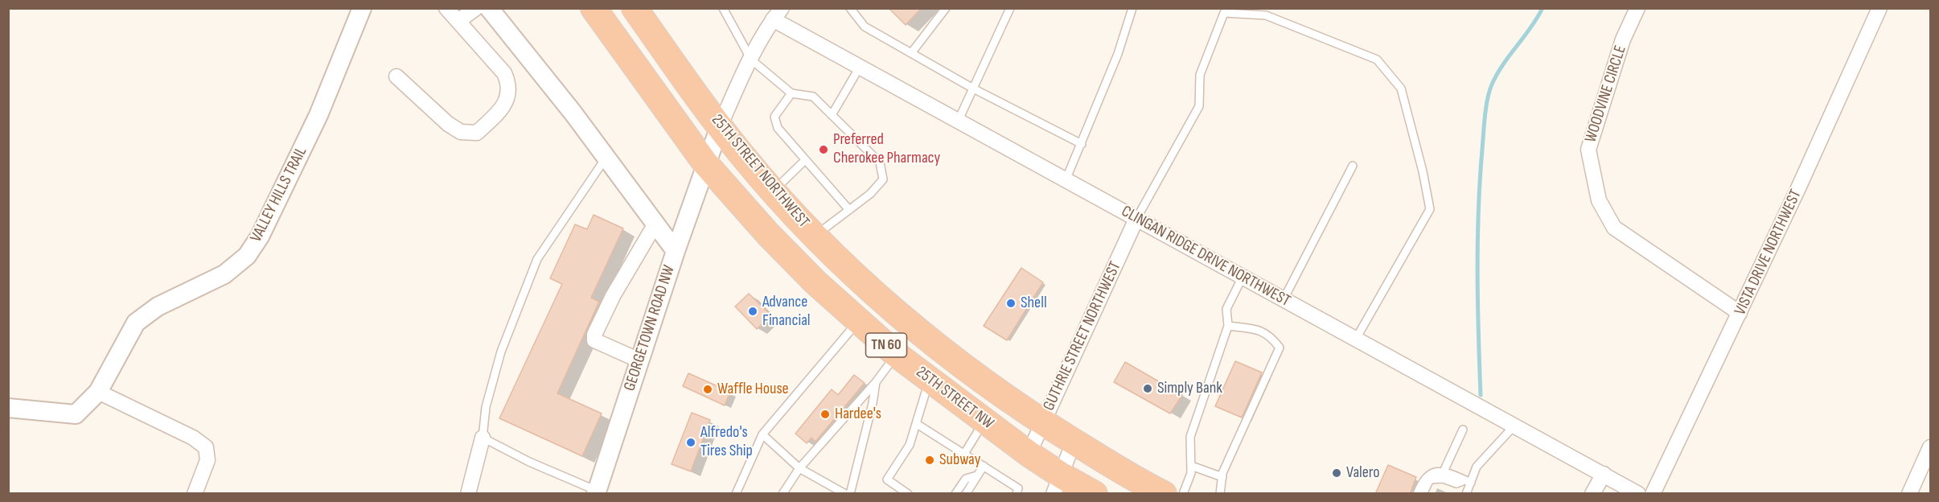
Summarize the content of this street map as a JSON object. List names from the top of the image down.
{
  "streets": {
    "highway": ["25TH STREET NORTHWEST", "TN 60", "25TH STREET NW"],
    "street": [
      "WOODVINE CIRCLE",
      "VALLEY HILLS TRAIL",
      "VISTA DRIVE NORTHWEST",
      "CLINGAN RIDGE DRIVE NORTHWEST",
      "GEORGETOWN ROAD NW",
      "GUTHRIE STREET NORTHWEST"
    ]
  },
  "crossings": [
    ["WOODVINE CIRCLE", "VISTA DRIVE NORTHWEST"],
    ["25TH STREET NORTHWEST", "GEORGETOWN ROAD NW"],
    ["25TH STREET NORTHWEST", "25TH STREET NW"],
    ["CLINGAN RIDGE DRIVE NORTHWEST", "GUTHRIE STREET NORTHWEST"],
    ["GEORGETOWN ROAD NW", "TN 60"],
    ["GEORGETOWN ROAD NW", "25TH STREET NW"],
    ["GUTHRIE STREET NORTHWEST", "25TH STREET NW"],
    ["TN 60", "25TH STREET NW"]
  ],
  "places": [
    "Preferred Cherokee Pharmacy",
    "Shell",
    "Advance Financial",
    "Simply Bank",
    "Waffle House",
    "Hardee's",
    "Alfredo's Tires Ship",
    "Subway",
    "Valero"
  ]
}
